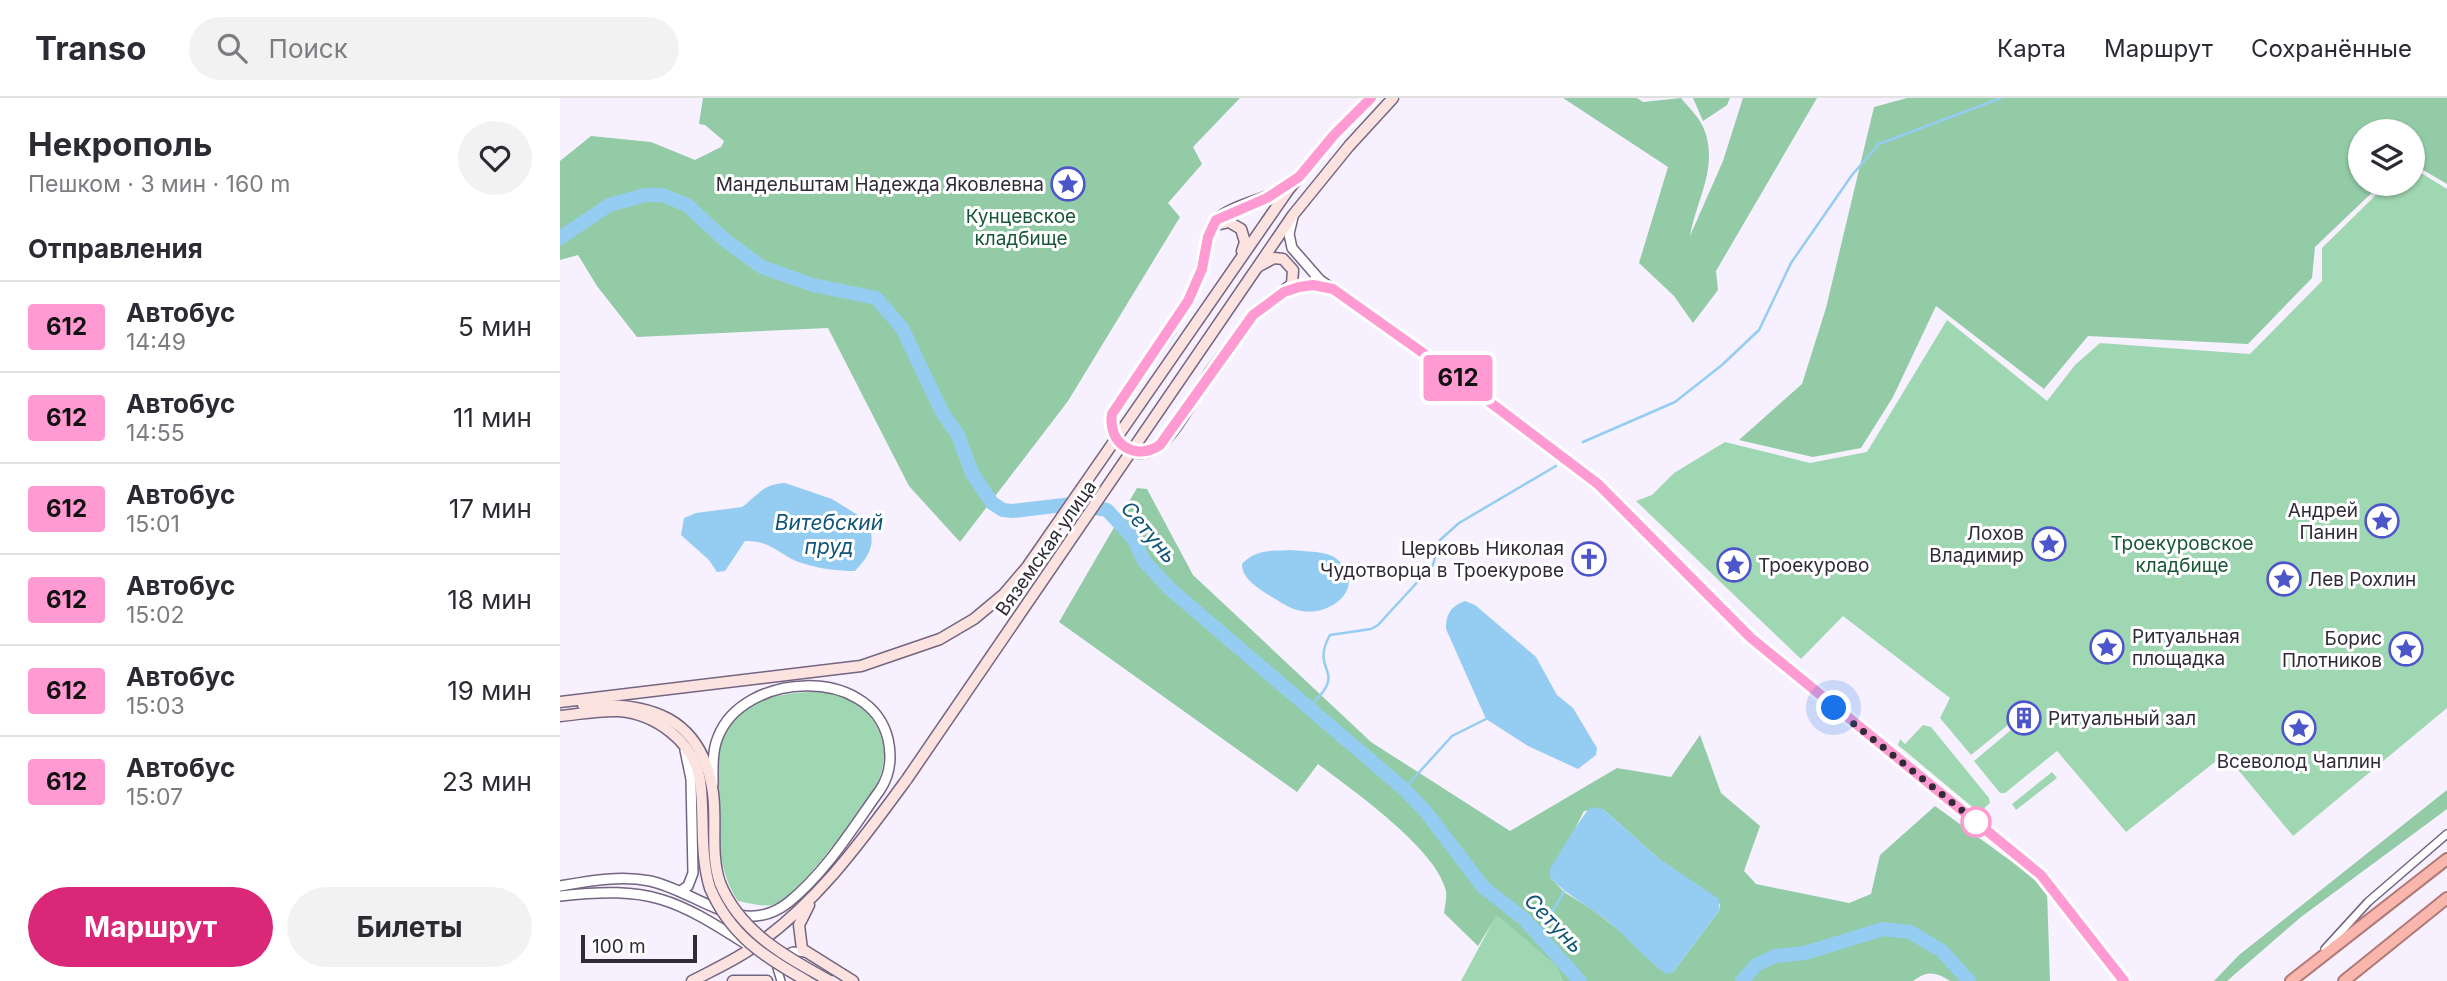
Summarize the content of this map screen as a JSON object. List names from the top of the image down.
{
  "streets": {
    "main road": ["Вяземская улица"]
  },
  "water": ["Витебский пруд", "Сетунь"],
  "parks": ["Кунцевское кладбище", "Троекуровское кладбище"],
  "places": {
    "place": [
      "Мандельштам Надежда Яковлевна",
      "Андрей Панин",
      "Лохов Владимир",
      "Троекурово",
      "Лев Рохлин",
      "Ритуальная площадка",
      "Борис Плотников",
      "Всеволод Чаплин"
    ],
    "church": ["Церковь Николая Чудотворца в Троекурове"],
    "building": ["Ритуальный зал"]
  },
  "lines": ["bus line 612"],
  "scale_bar": "100 m",
  "page": {
    "header": "Transo",
    "search": "Поиск",
    "nav": ["Карта", "Маршрут", "Сохранённые"],
    "heading": [
      ["Некрополь", "Пешком · 3 мин · 160 m"],
      "Отправления"
    ],
    "on_map": "612",
    "list": [
      {
        "mark": "612",
        "name": "Автобус",
        "note": "14:49",
        "value": "5 мин"
      },
      {
        "mark": "612",
        "name": "Автобус",
        "note": "14:55",
        "value": "11 мин"
      },
      {
        "mark": "612",
        "name": "Автобус",
        "note": "15:01",
        "value": "17 мин"
      },
      {
        "mark": "612",
        "name": "Автобус",
        "note": "15:02",
        "value": "18 мин"
      },
      {
        "mark": "612",
        "name": "Автобус",
        "note": "15:03",
        "value": "19 мин"
      },
      {
        "mark": "612",
        "name": "Автобус",
        "note": "15:07",
        "value": "23 мин"
      }
    ],
    "buttons": ["Маршрут", "Билеты"],
    "scale": "100 m"
  }
}
